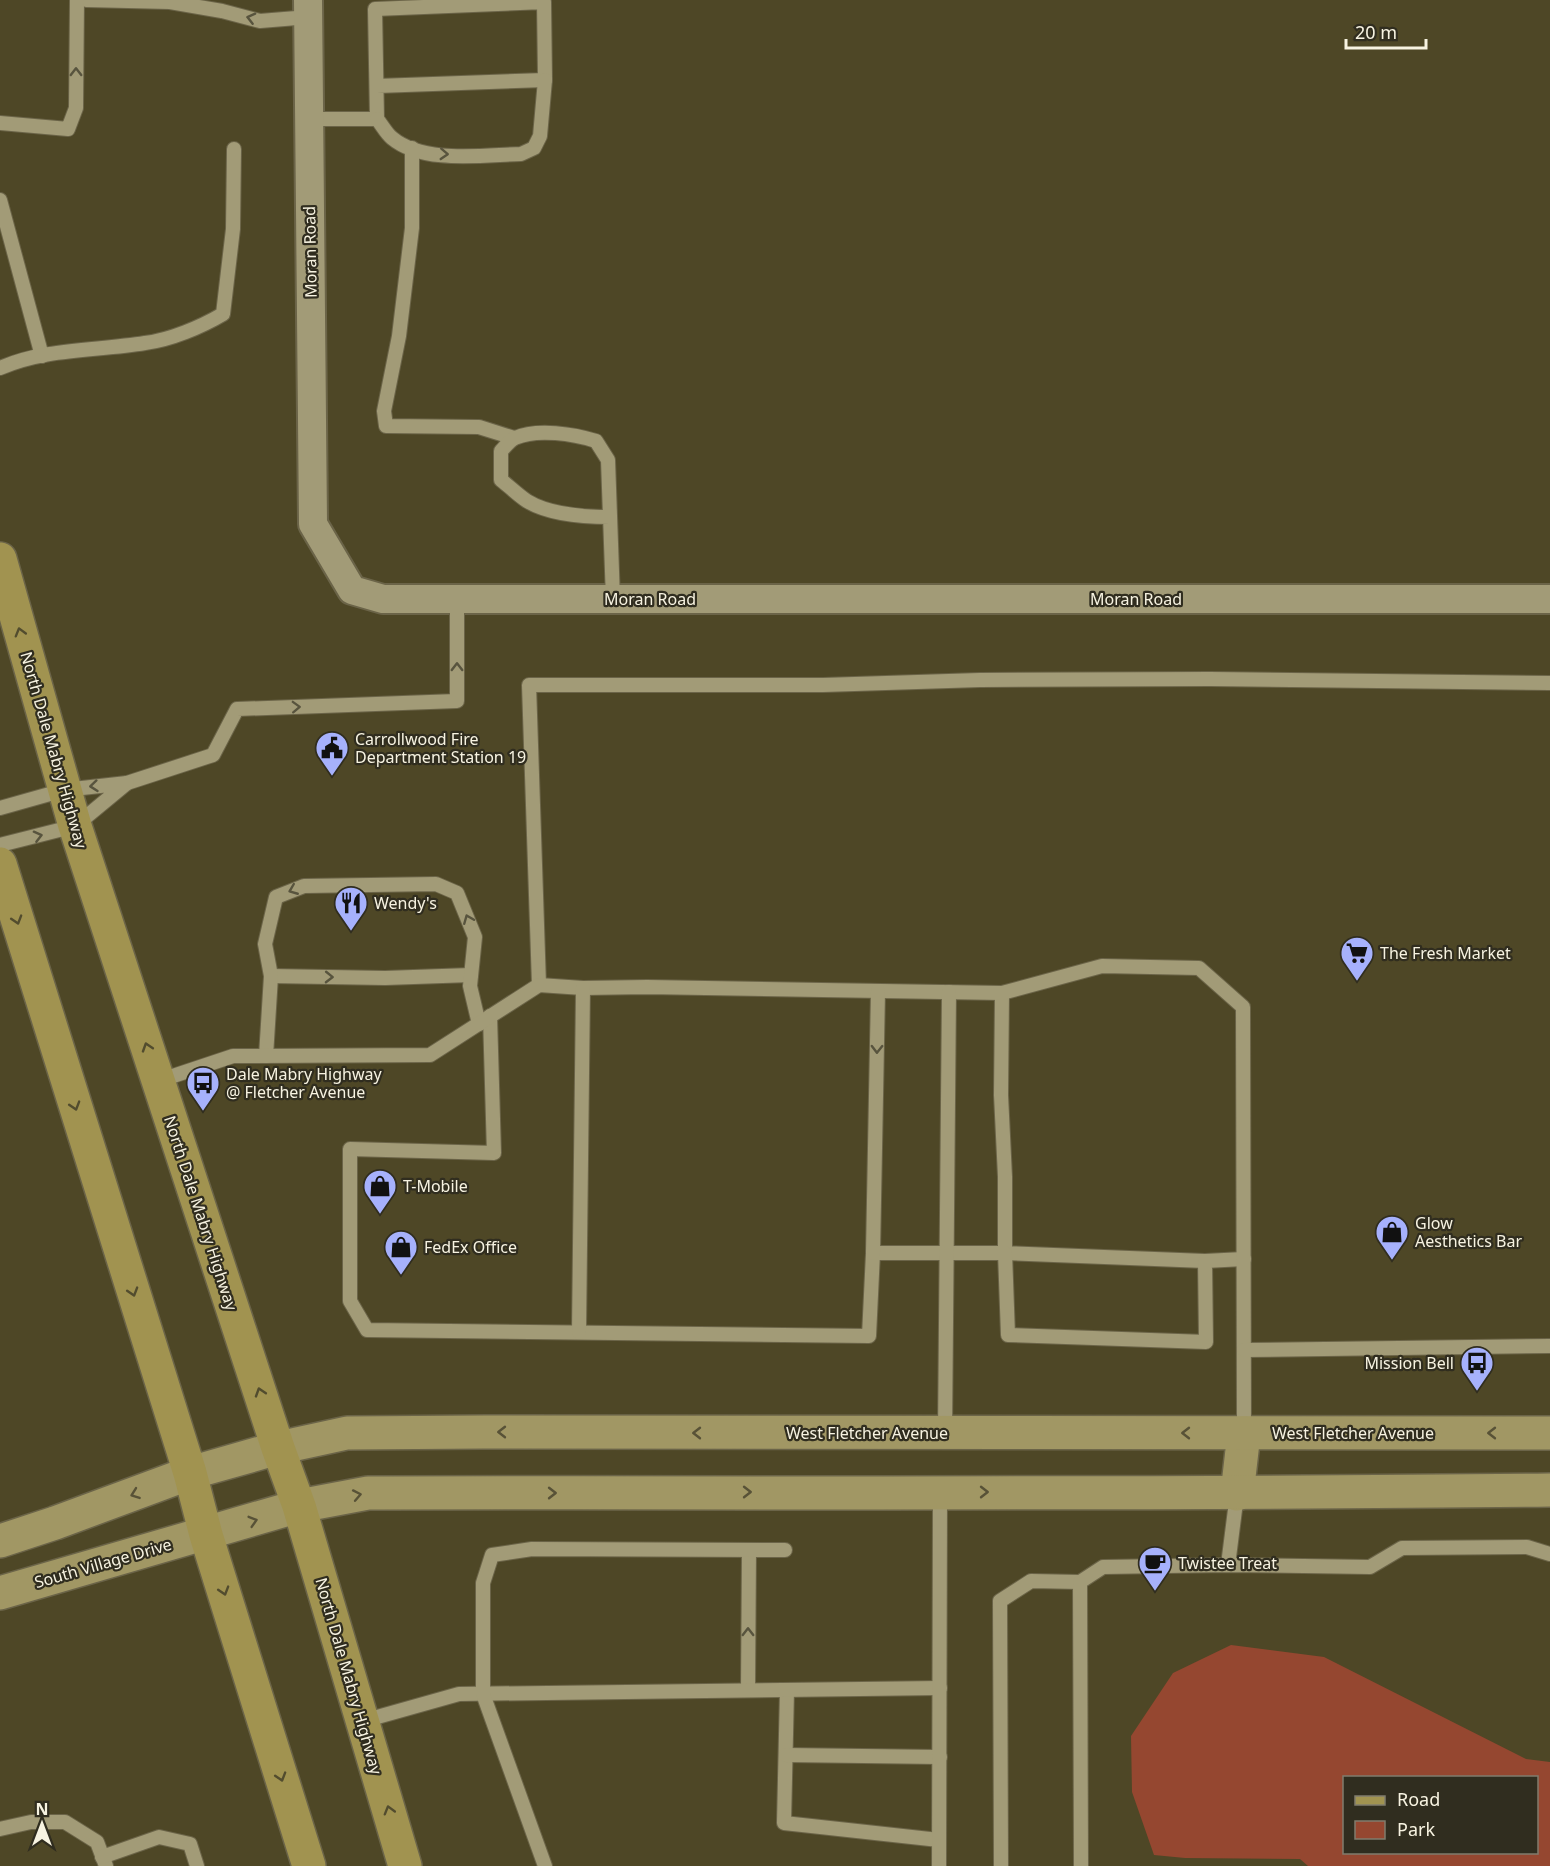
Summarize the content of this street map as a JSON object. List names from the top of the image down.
{
  "streets": {
    "main road": ["North Dale Mabry Highway", "West Fletcher Avenue", "South Village Drive"],
    "street": ["Moran Road"]
  },
  "crossings": [
    ["North Dale Mabry Highway", "West Fletcher Avenue"]
  ],
  "places": {
    "public building": ["Carrollwood Fire Department Station 19"],
    "restaurant": ["Wendy's"],
    "supermarket": ["The Fresh Market"],
    "bus stop": ["Dale Mabry Highway @ Fletcher Avenue", "Mission Bell"],
    "shop": ["T-Mobile", "Glow Aesthetics Bar", "FedEx Office"],
    "cafe": ["Twistee Treat"]
  },
  "legend": ["Road", "Park"],
  "scale_bar": "20 m",
  "north": "top"
}
